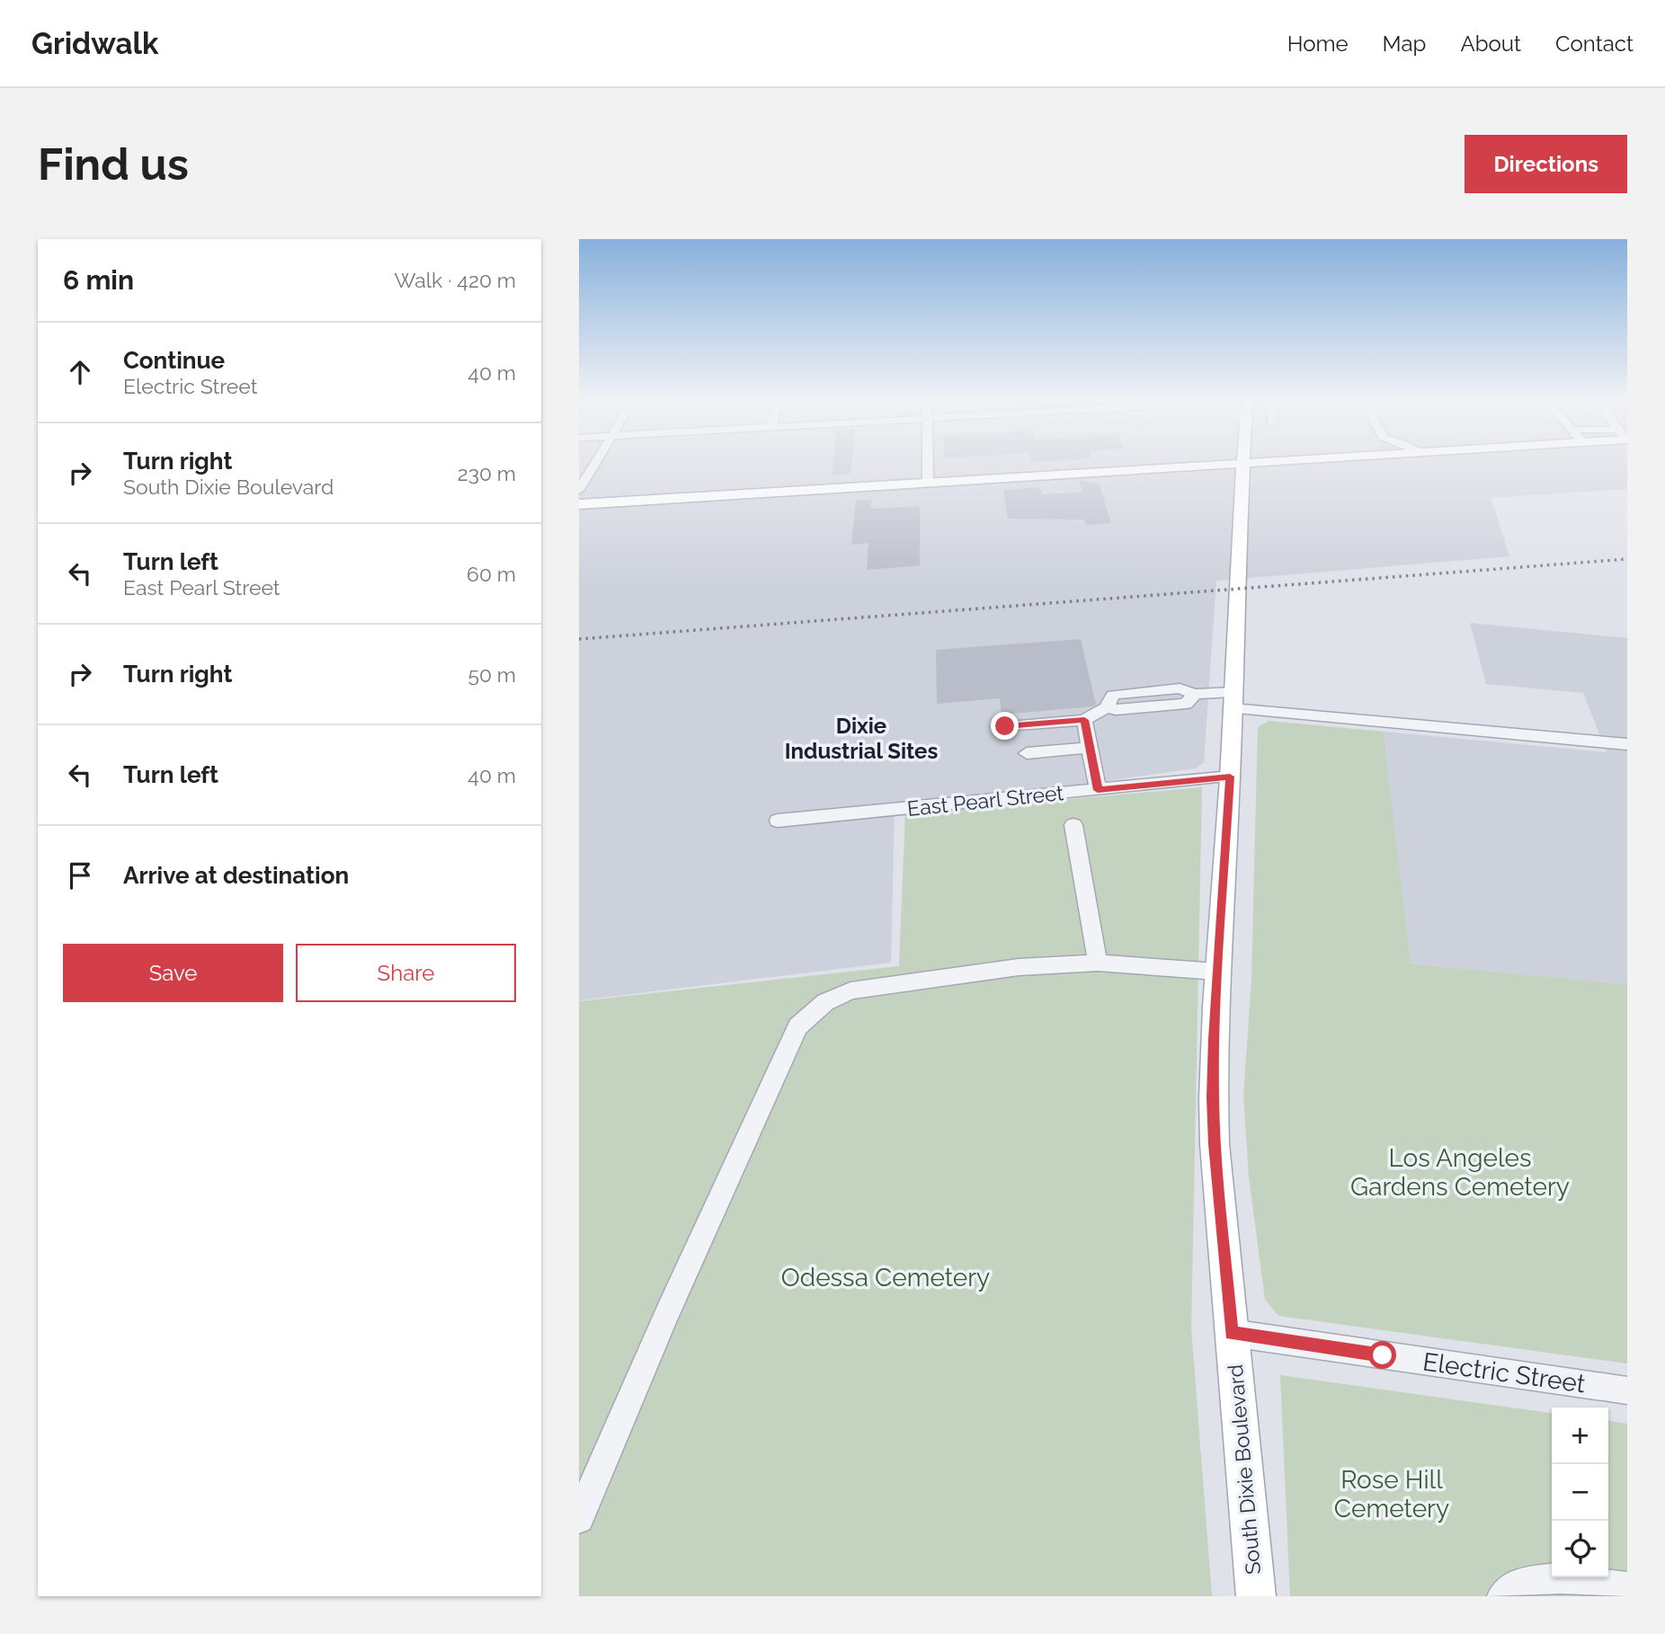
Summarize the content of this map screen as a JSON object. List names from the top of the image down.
{
  "streets": {
    "main road": ["South Dixie Boulevard"],
    "street": ["East Pearl Street", "Electric Street"]
  },
  "crossings": [
    ["East Pearl Street", "South Dixie Boulevard"],
    ["Electric Street", "South Dixie Boulevard"]
  ],
  "districts": ["Dixie Industrial Sites"],
  "parks": ["Los Angeles Gardens Cemetery", "Odessa Cemetery", "Rose Hill Cemetery"],
  "page": {
    "header": "Gridwalk",
    "nav": [
      "Home",
      "Map",
      "About",
      "Contact"
    ],
    "buttons": [
      "Directions",
      ["Save", "Share"]
    ],
    "title": "Find us",
    "heading": ["6 min", "Walk · 420 m"],
    "list": [
      ["Continue", "Electric Street", "40 m"],
      ["Turn right", "South Dixie Boulevard", "230 m"],
      ["Turn left", "East Pearl Street", "60 m"],
      ["Turn right", "50 m"],
      ["Turn left", "40 m"],
      "Arrive at destination"
    ],
    "map_buttons": ["+", "−"]
  }
}
